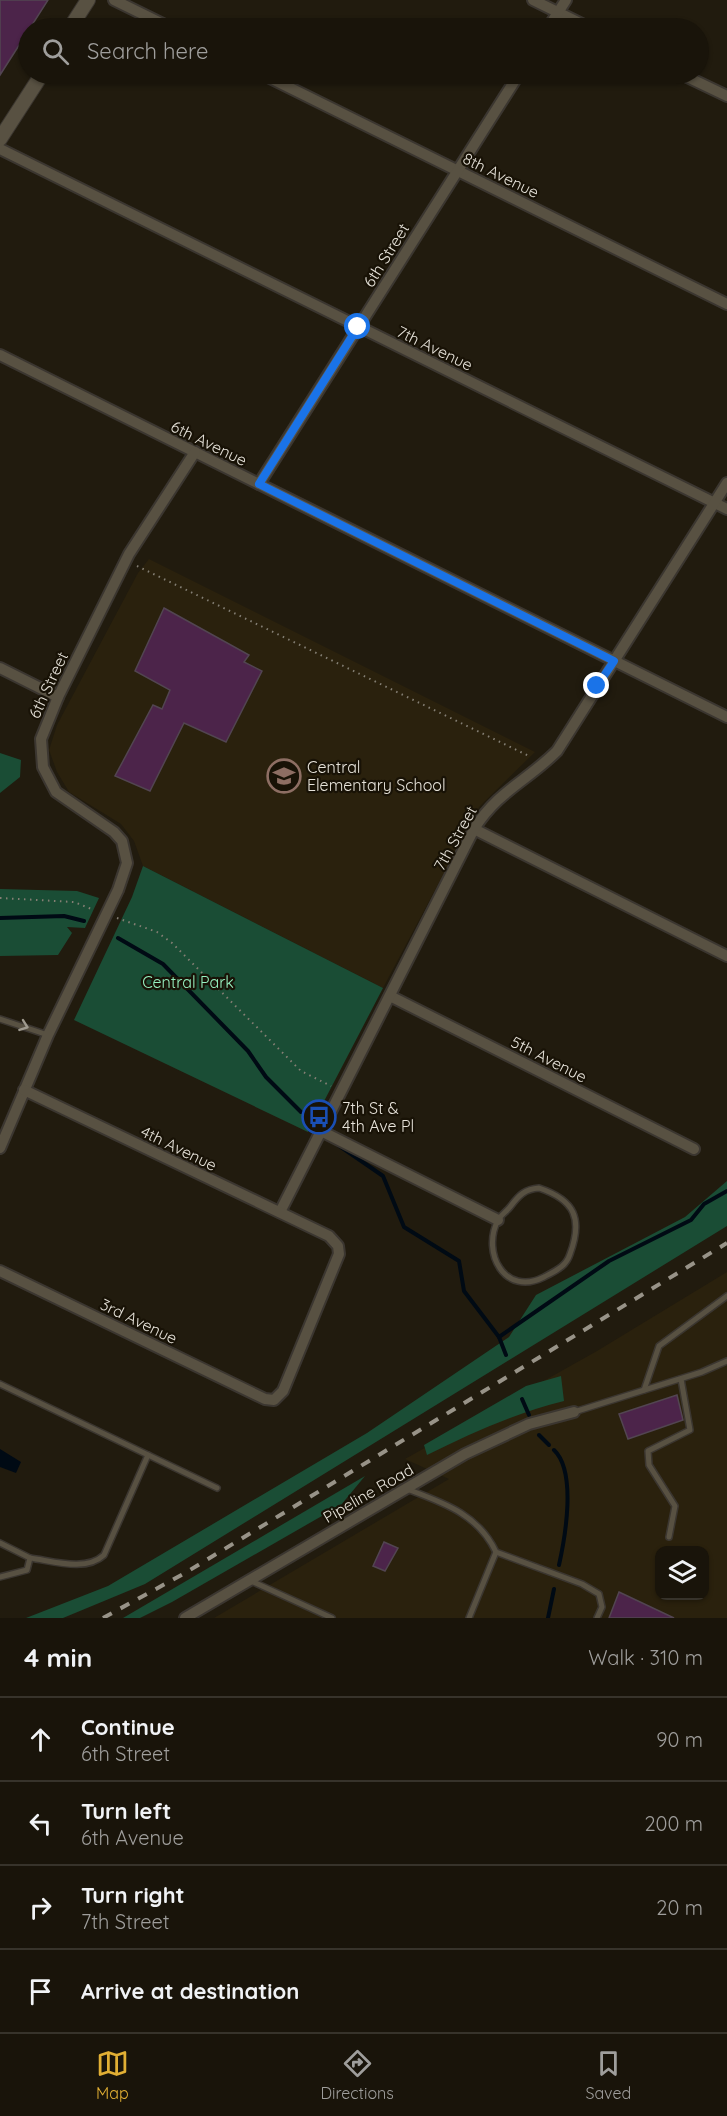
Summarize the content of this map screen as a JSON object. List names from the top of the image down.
{
  "streets": {
    "street": [
      "8th Avenue",
      "6th Street",
      "7th Avenue",
      "6th Avenue",
      "7th Street",
      "5th Avenue",
      "4th Avenue",
      "3rd Avenue",
      "Pipeline Road"
    ]
  },
  "crossings": [
    ["8th Avenue", "6th Street"],
    ["6th Street", "7th Avenue"],
    ["6th Street", "6th Avenue"],
    ["6th Street", "4th Avenue"],
    ["7th Avenue", "7th Street"],
    ["6th Avenue", "7th Street"],
    ["7th Street", "5th Avenue"],
    ["7th Street", "4th Avenue"],
    ["4th Avenue", "3rd Avenue"]
  ],
  "parks": ["Central Park"],
  "places": {
    "school or university": ["Central Elementary School"],
    "bus stop": ["7th St & 4th Ave Pl"]
  },
  "page": {
    "search": "Search here",
    "heading": ["4 min", "Walk · 310 m"],
    "list": [
      ["Continue", "6th Street", "90 m"],
      ["Turn left", "6th Avenue", "200 m"],
      ["Turn right", "7th Street", "20 m"],
      "Arrive at destination"
    ],
    "nav": ["Map", "Directions", "Saved"]
  }
}
